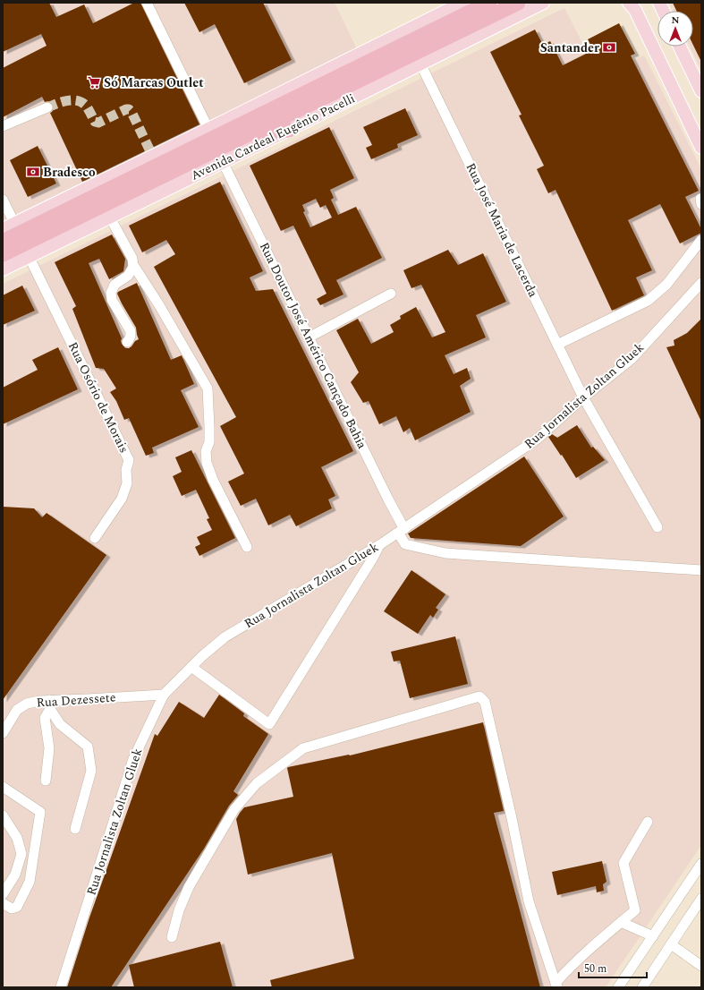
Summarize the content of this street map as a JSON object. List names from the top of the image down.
{
  "streets": {
    "highway": ["Avenida Cardeal Eugênio Pacelli"],
    "street": [
      "Rua José Maria de Lacerda",
      "Rua Doutor José Américo Cançado Bahia",
      "Rua Jornalista Zoltan Gluek",
      "Rua Osório de Morais",
      "Rua Dezessete"
    ]
  },
  "crossings": [
    ["Avenida Cardeal Eugênio Pacelli", "Rua José Maria de Lacerda"],
    ["Avenida Cardeal Eugênio Pacelli", "Rua Doutor José Américo Cançado Bahia"],
    ["Avenida Cardeal Eugênio Pacelli", "Rua Osório de Morais"],
    ["Rua José Maria de Lacerda", "Rua Jornalista Zoltan Gluek"],
    ["Rua Doutor José Américo Cançado Bahia", "Rua Jornalista Zoltan Gluek"],
    ["Rua Jornalista Zoltan Gluek", "Rua Dezessete"]
  ],
  "places": {
    "bank": ["Santander", "Bradesco"],
    "supermarket": ["Só Marcas Outlet"]
  },
  "scale_bar": "50 m",
  "north": "top"
}
